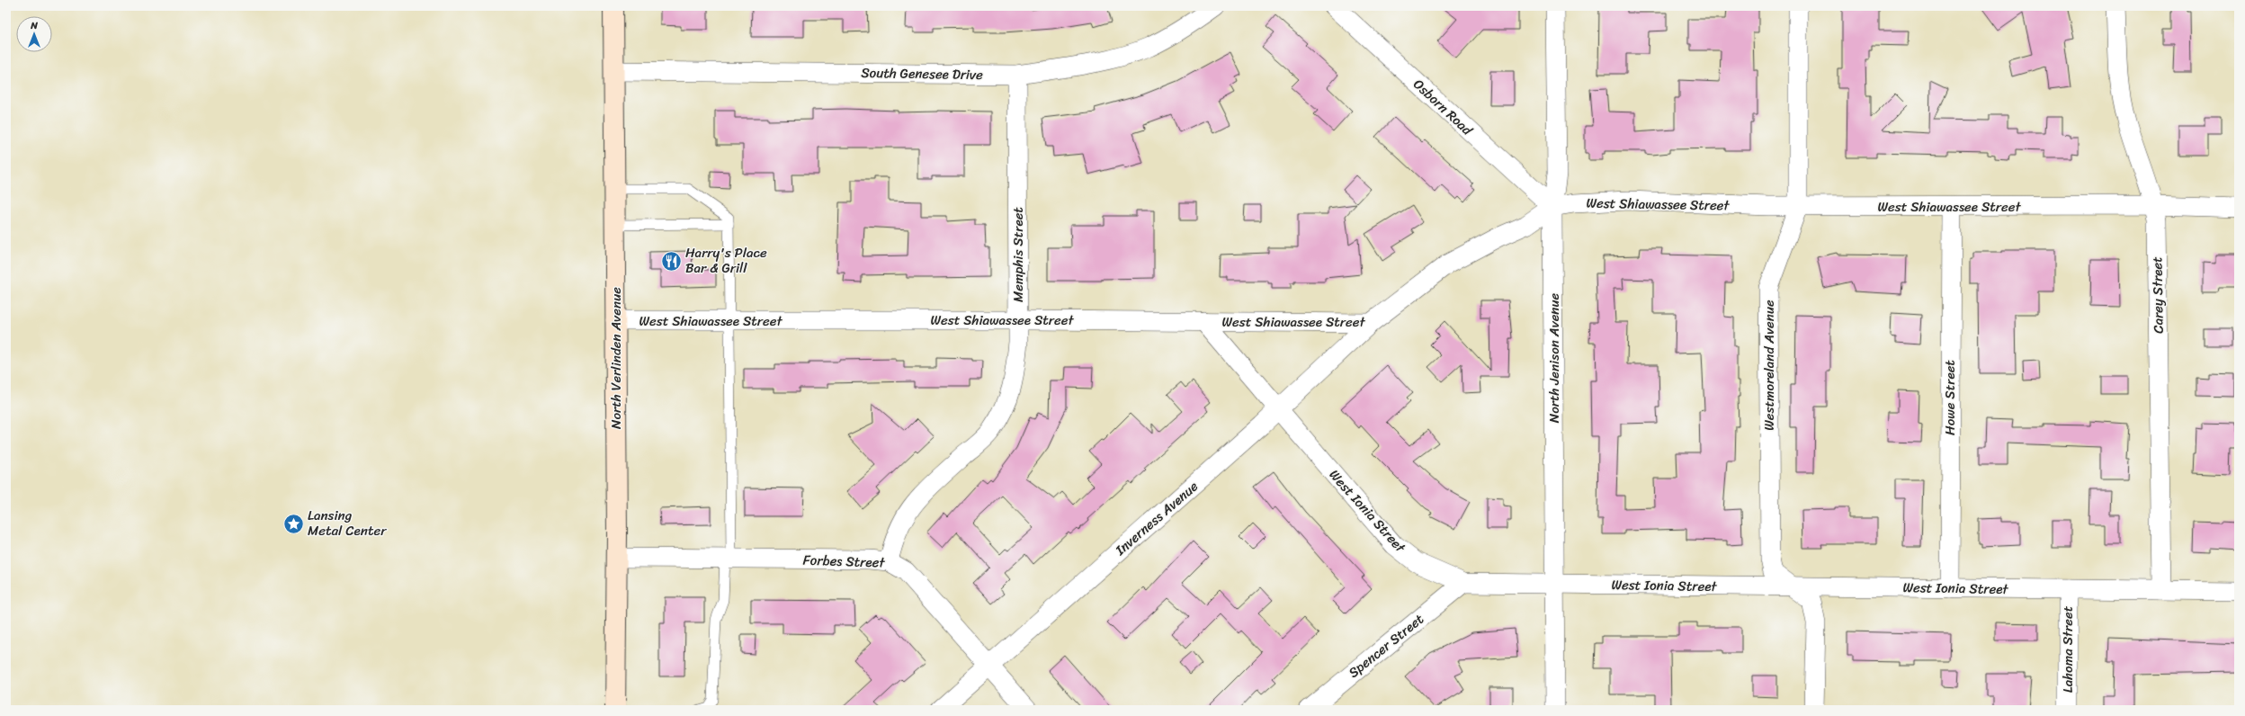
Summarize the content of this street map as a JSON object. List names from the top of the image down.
{
  "streets": {
    "street": [
      "South Genesee Drive",
      "Osborn Road",
      "West Shiawassee Street",
      "Memphis Street",
      "Carey Street",
      "North Verlinden Avenue",
      "North Jenison Avenue",
      "Westmoreland Avenue",
      "Howe Street",
      "West Ionia Street",
      "Inverness Avenue",
      "Forbes Street",
      "Spencer Street",
      "Lahoma Street"
    ]
  },
  "crossings": [
    ["South Genesee Drive", "Memphis Street"],
    ["South Genesee Drive", "North Verlinden Avenue"],
    ["Osborn Road", "West Shiawassee Street"],
    ["Osborn Road", "North Jenison Avenue"],
    ["West Shiawassee Street", "Memphis Street"],
    ["West Shiawassee Street", "Carey Street"],
    ["West Shiawassee Street", "North Verlinden Avenue"],
    ["West Shiawassee Street", "North Jenison Avenue"],
    ["West Shiawassee Street", "Westmoreland Avenue"],
    ["West Shiawassee Street", "Howe Street"],
    ["West Shiawassee Street", "West Ionia Street"],
    ["West Shiawassee Street", "Inverness Avenue"],
    ["Memphis Street", "Forbes Street"],
    ["Carey Street", "West Ionia Street"],
    ["North Verlinden Avenue", "Forbes Street"],
    ["North Jenison Avenue", "West Ionia Street"],
    ["Westmoreland Avenue", "West Ionia Street"],
    ["Howe Street", "West Ionia Street"],
    ["West Ionia Street", "Inverness Avenue"],
    ["West Ionia Street", "Spencer Street"],
    ["West Ionia Street", "Lahoma Street"],
    ["Inverness Avenue", "Forbes Street"]
  ],
  "places": {
    "restaurant": ["Harry's Place Bar & Grill"],
    "place": ["Lansing Metal Center"]
  },
  "north": "top"
}
